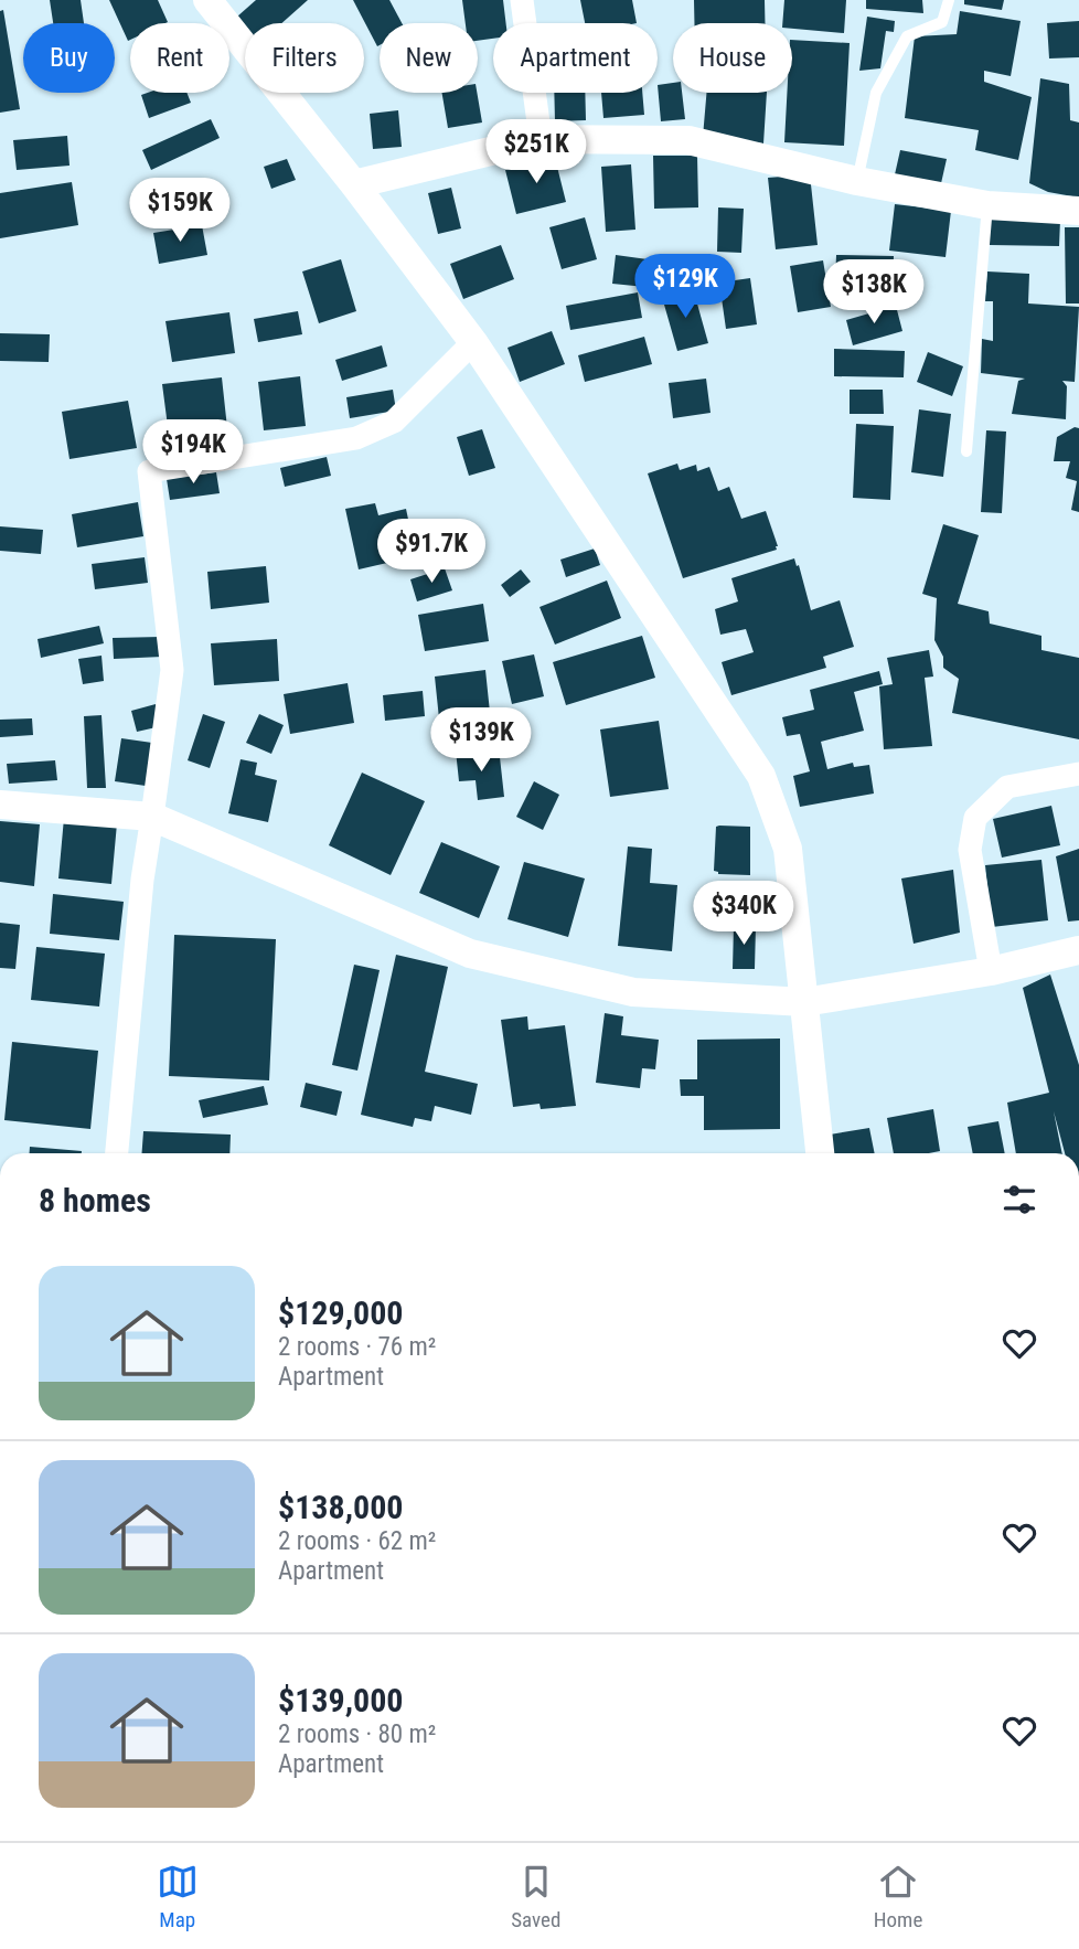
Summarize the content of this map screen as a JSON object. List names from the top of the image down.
{
  "page": {
    "chip": [
      "Buy",
      "Rent",
      "Filters",
      "New",
      "Apartment",
      "House"
    ],
    "price": [
      "$251K",
      "$159K",
      "$129K",
      "$138K",
      "$194K",
      "$91.7K",
      "$139K",
      "$340K"
    ],
    "heading": "8 homes",
    "list": [
      {
        "name": "$129,000",
        "note": "2 rooms · 76 m² · Apartment"
      },
      {
        "name": "$138,000",
        "note": "2 rooms · 62 m² · Apartment"
      },
      {
        "name": "$139,000",
        "note": "2 rooms · 80 m² · Apartment"
      }
    ],
    "tabs": ["Map", "Saved", "Home"]
  }
}
